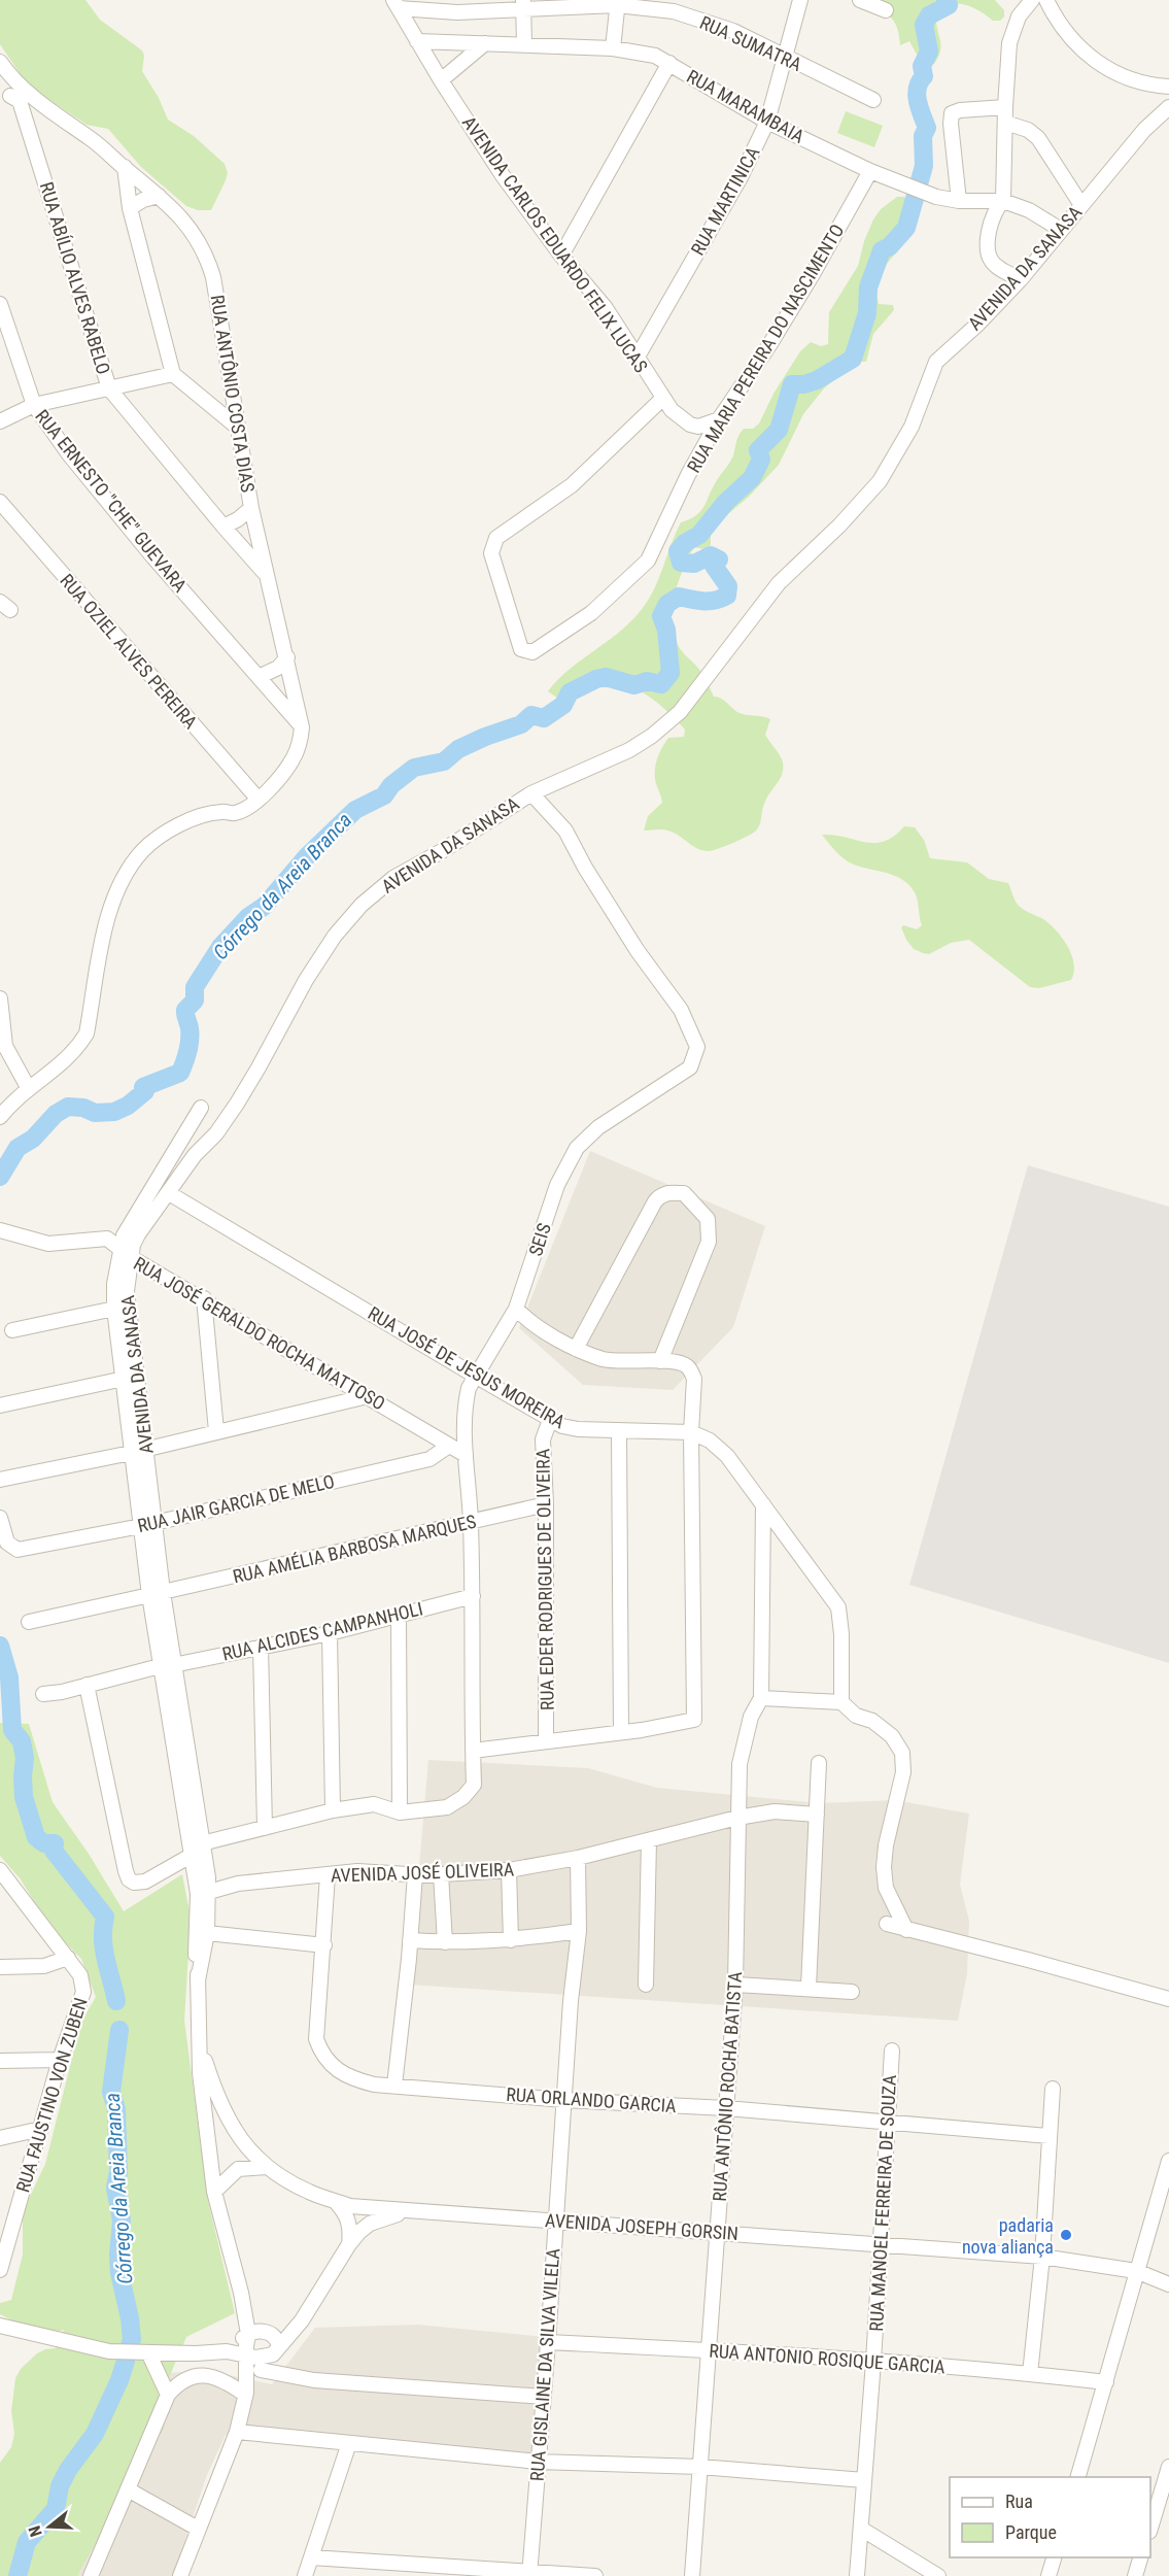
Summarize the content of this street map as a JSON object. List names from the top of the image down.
{
  "streets": {
    "street": [
      "RUA SUMATRA",
      "RUA MARAMBAIA",
      "RUA MARTINICA",
      "AVENIDA CARLOS EDUARDO FELIX LUCAS",
      "AVENIDA DA SANASA",
      "RUA ABÍLIO ALVES RABELO",
      "RUA MARIA PEREIRA DO NASCIMENTO",
      "RUA ANTÔNIO COSTA DIAS",
      "RUA ERNESTO \"CHE\" GUEVARA",
      "RUA OZIEL ALVES PEREIRA",
      "SEIS",
      "RUA JOSÉ GERALDO ROCHA MATTOSO",
      "RUA JOSÉ DE JESUS MOREIRA",
      "RUA JAIR GARCIA DE MELO",
      "RUA AMÉLIA BARBOSA MARQUES",
      "RUA EDER RODRIGUES DE OLIVEIRA",
      "RUA ALCIDES CAMPANHOLI",
      "AVENIDA JOSÉ OLIVEIRA",
      "RUA ANTÔNIO ROCHA BATISTA",
      "RUA FAUSTINO VON ZUBEN",
      "RUA ORLANDO GARCIA",
      "RUA MANOEL FERREIRA DE SOUZA",
      "AVENIDA JOSEPH GORSIN",
      "RUA ANTONIO ROSIQUE GARCIA",
      "RUA GISLAINE DA SILVA VILELA"
    ]
  },
  "crossings": [
    ["RUA SUMATRA", "RUA MARTINICA"],
    ["RUA SUMATRA", "AVENIDA CARLOS EDUARDO FELIX LUCAS"],
    ["RUA MARAMBAIA", "RUA MARTINICA"],
    ["RUA MARAMBAIA", "AVENIDA CARLOS EDUARDO FELIX LUCAS"],
    ["RUA MARAMBAIA", "AVENIDA DA SANASA"],
    ["RUA MARAMBAIA", "RUA MARIA PEREIRA DO NASCIMENTO"],
    ["RUA MARTINICA", "AVENIDA CARLOS EDUARDO FELIX LUCAS"],
    ["AVENIDA CARLOS EDUARDO FELIX LUCAS", "RUA MARIA PEREIRA DO NASCIMENTO"],
    ["AVENIDA DA SANASA", "SEIS"],
    ["AVENIDA DA SANASA", "RUA JOSÉ GERALDO ROCHA MATTOSO"],
    ["AVENIDA DA SANASA", "RUA JOSÉ DE JESUS MOREIRA"],
    ["AVENIDA DA SANASA", "RUA JAIR GARCIA DE MELO"],
    ["AVENIDA DA SANASA", "RUA AMÉLIA BARBOSA MARQUES"],
    ["AVENIDA DA SANASA", "RUA ALCIDES CAMPANHOLI"],
    ["AVENIDA DA SANASA", "AVENIDA JOSÉ OLIVEIRA"],
    ["RUA ABÍLIO ALVES RABELO", "RUA ANTÔNIO COSTA DIAS"],
    ["RUA ANTÔNIO COSTA DIAS", "RUA ERNESTO \"CHE\" GUEVARA"],
    ["RUA ANTÔNIO COSTA DIAS", "RUA OZIEL ALVES PEREIRA"],
    ["SEIS", "RUA JOSÉ GERALDO ROCHA MATTOSO"],
    ["SEIS", "RUA JOSÉ DE JESUS MOREIRA"],
    ["SEIS", "RUA AMÉLIA BARBOSA MARQUES"],
    ["SEIS", "RUA ALCIDES CAMPANHOLI"],
    ["RUA JOSÉ GERALDO ROCHA MATTOSO", "RUA JAIR GARCIA DE MELO"],
    ["RUA JOSÉ DE JESUS MOREIRA", "RUA EDER RODRIGUES DE OLIVEIRA"],
    ["RUA JOSÉ DE JESUS MOREIRA", "RUA ANTÔNIO ROCHA BATISTA"],
    ["RUA AMÉLIA BARBOSA MARQUES", "RUA EDER RODRIGUES DE OLIVEIRA"],
    ["AVENIDA JOSÉ OLIVEIRA", "RUA ANTÔNIO ROCHA BATISTA"],
    ["AVENIDA JOSÉ OLIVEIRA", "RUA ORLANDO GARCIA"],
    ["AVENIDA JOSÉ OLIVEIRA", "RUA GISLAINE DA SILVA VILELA"],
    ["RUA ANTÔNIO ROCHA BATISTA", "RUA ORLANDO GARCIA"],
    ["RUA ANTÔNIO ROCHA BATISTA", "AVENIDA JOSEPH GORSIN"],
    ["RUA ANTÔNIO ROCHA BATISTA", "RUA ANTONIO ROSIQUE GARCIA"],
    ["RUA ORLANDO GARCIA", "RUA MANOEL FERREIRA DE SOUZA"],
    ["RUA ORLANDO GARCIA", "RUA GISLAINE DA SILVA VILELA"],
    ["RUA MANOEL FERREIRA DE SOUZA", "AVENIDA JOSEPH GORSIN"],
    ["RUA MANOEL FERREIRA DE SOUZA", "RUA ANTONIO ROSIQUE GARCIA"],
    ["AVENIDA JOSEPH GORSIN", "RUA GISLAINE DA SILVA VILELA"],
    ["RUA ANTONIO ROSIQUE GARCIA", "RUA GISLAINE DA SILVA VILELA"]
  ],
  "water": ["Córrego da Areia Branca"],
  "places": ["padaria nova aliança"],
  "legend": ["Rua", "Parque"],
  "north": "left"
}
